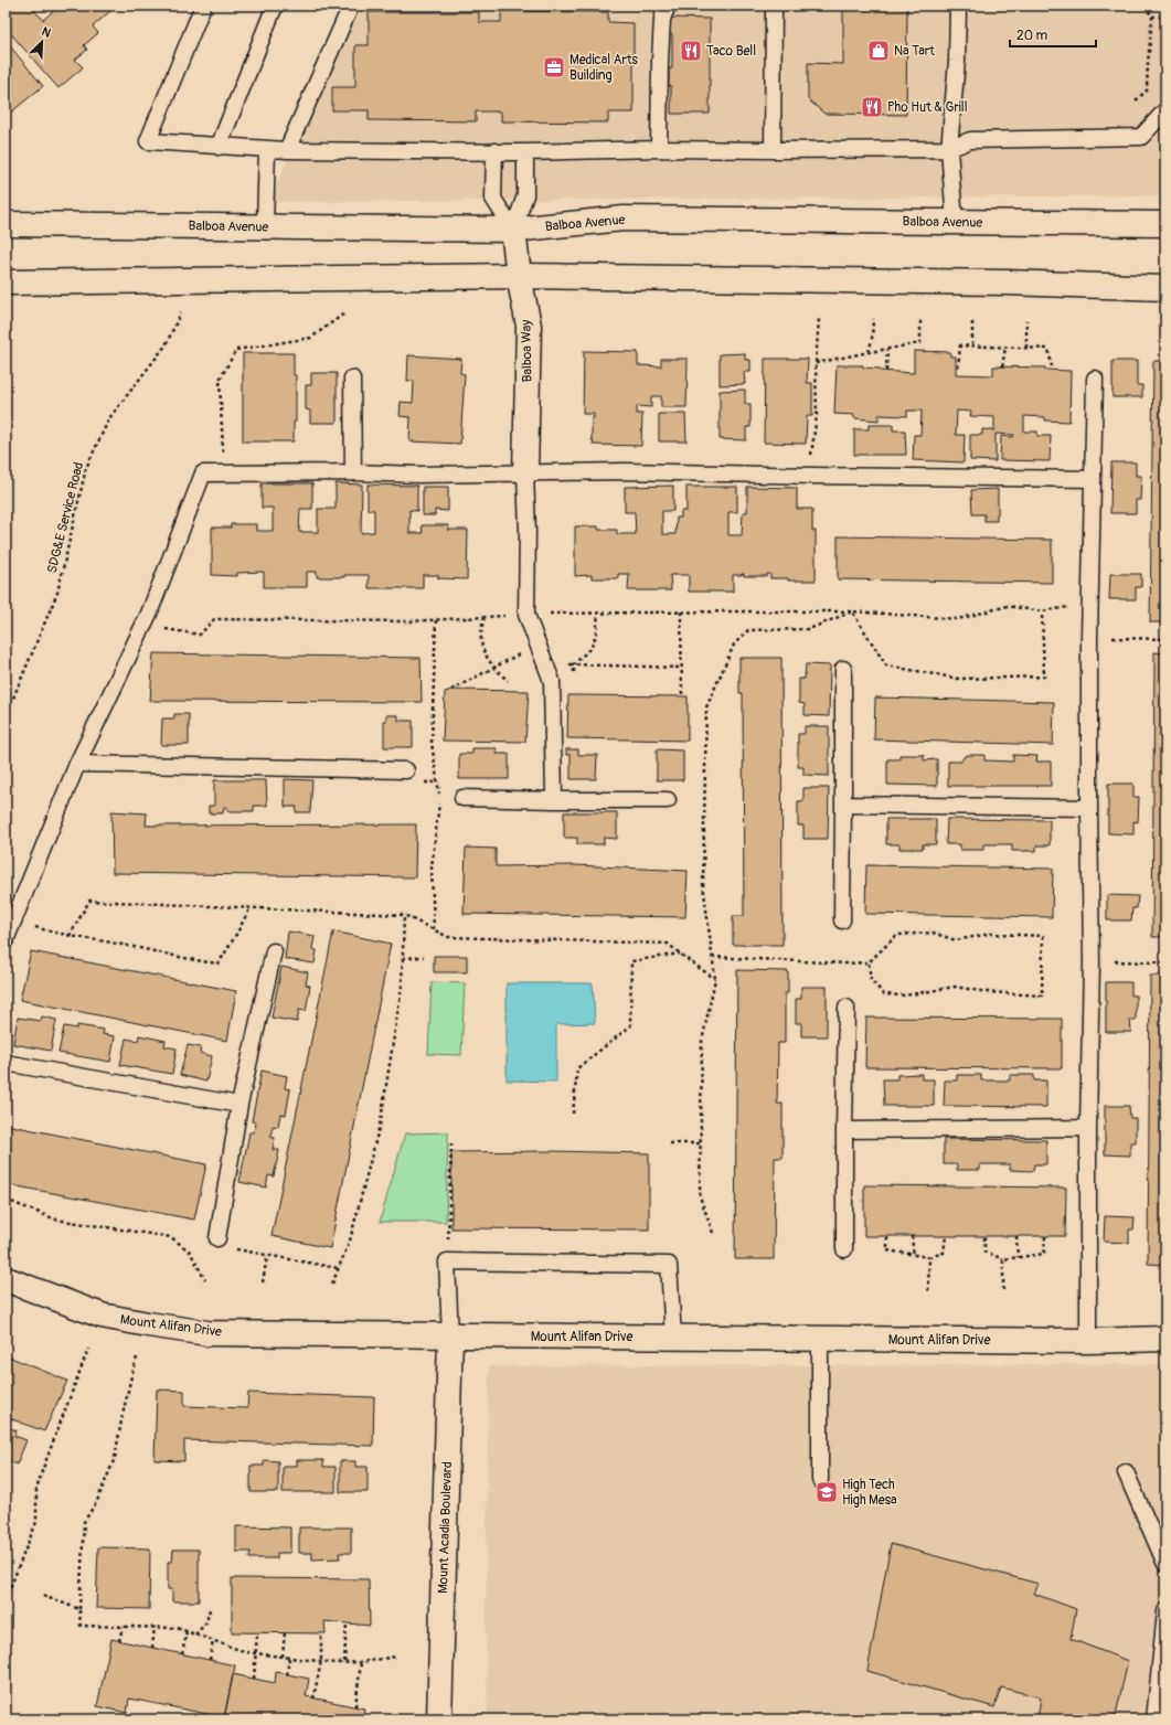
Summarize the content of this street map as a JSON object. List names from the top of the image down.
{
  "streets": {
    "main road": [
      "Balboa Avenue",
      "Balboa Way",
      "Mount Alifan Drive",
      "Mount Acadia Boulevard"
    ],
    "path": ["SDG&E Service Road"]
  },
  "crossings": [
    ["Balboa Avenue", "Balboa Way"],
    ["Mount Alifan Drive", "Mount Acadia Boulevard"]
  ],
  "places": {
    "restaurant": ["Taco Bell", "Pho Hut & Grill"],
    "shop": ["Na Tart"],
    "office": ["Medical Arts Building"],
    "school or university": ["High Tech High Mesa"]
  },
  "scale_bar": "20 m",
  "north": "top right"
}
